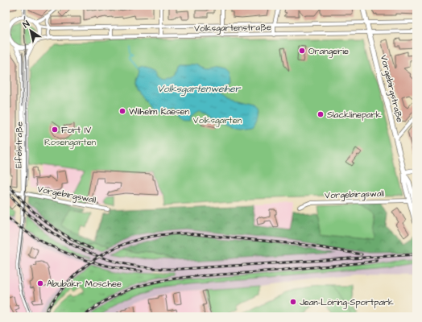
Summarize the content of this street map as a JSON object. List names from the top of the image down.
{
  "streets": {
    "main road": ["Vorgebirgstraße"],
    "street": ["Volksgartenstraße", "Eifelstraße", "Vorgebirgswall"]
  },
  "crossings": [
    ["Volksgartenstraße", "Vorgebirgstraße"],
    ["Volksgartenstraße", "Eifelstraße"],
    ["Vorgebirgstraße", "Vorgebirgswall"],
    ["Eifelstraße", "Vorgebirgswall"]
  ],
  "water": ["Volksgartenweiher"],
  "parks": ["Volksgarten", "Rosengarten"],
  "places": [
    "Orangerie",
    "Wilhelm Kaesen",
    "Slacklinepark",
    "Fort IV",
    "Abubakr Moschee",
    "Jean-Löring-Sportpark"
  ],
  "north": "top left"
}
